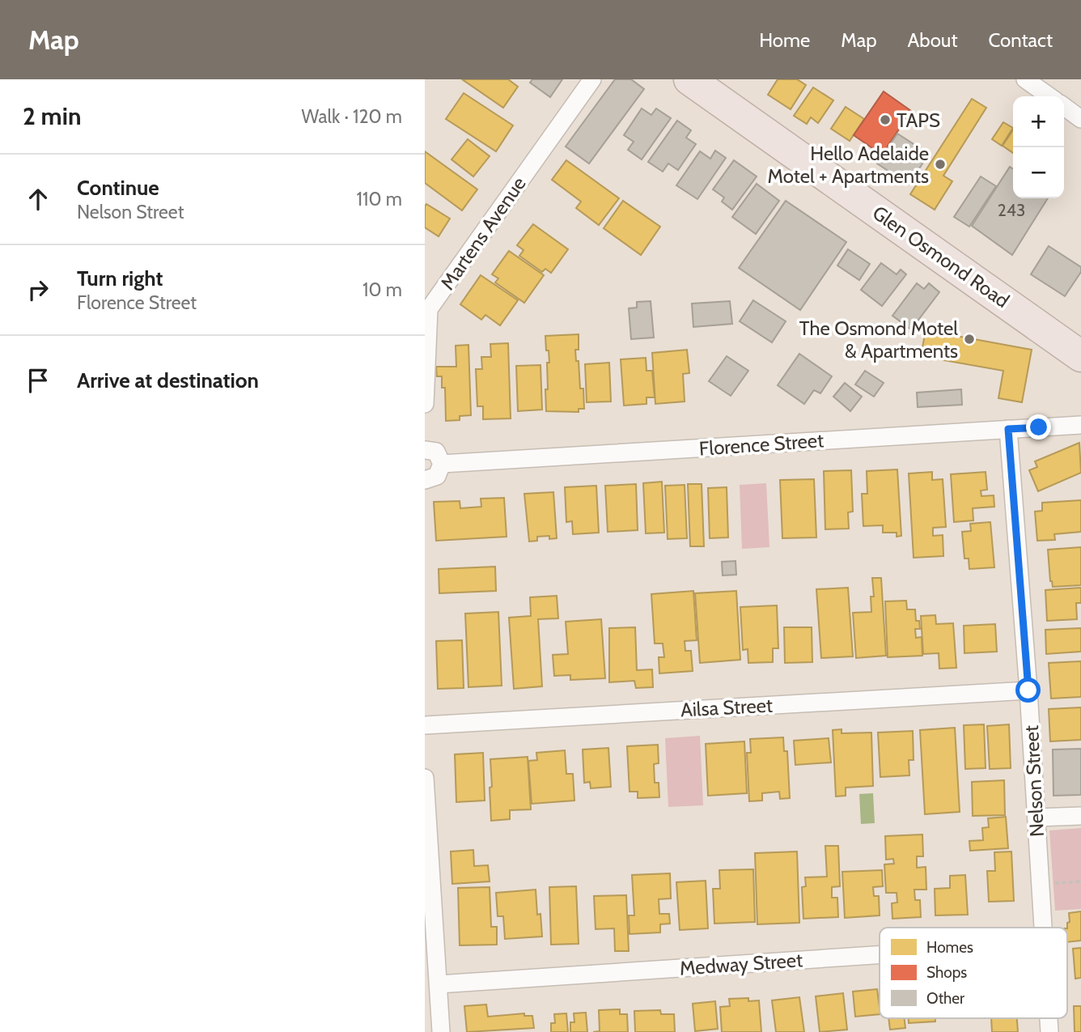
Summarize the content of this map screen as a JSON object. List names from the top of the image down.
{
  "streets": {
    "highway": ["Glen Osmond Road"],
    "street": [
      "Martens Avenue",
      "Florence Street",
      "Ailsa Street",
      "Nelson Street",
      "Medway Street"
    ]
  },
  "crossings": [
    ["Florence Street", "Nelson Street"],
    ["Ailsa Street", "Nelson Street"]
  ],
  "places": ["TAPS", "Hello Adelaide Motel + Apartments", "The Osmond Motel & Apartments"],
  "house_numbers": ["243"],
  "legend": ["Homes", "Shops", "Other"],
  "page": {
    "header": "Map",
    "nav": [
      "Home",
      "Map",
      "About",
      "Contact"
    ],
    "heading": ["2 min", "Walk · 120 m"],
    "map_buttons": ["+", "−"],
    "list": [
      ["Continue", "Nelson Street", "110 m"],
      ["Turn right", "Florence Street", "10 m"],
      "Arrive at destination"
    ]
  }
}
